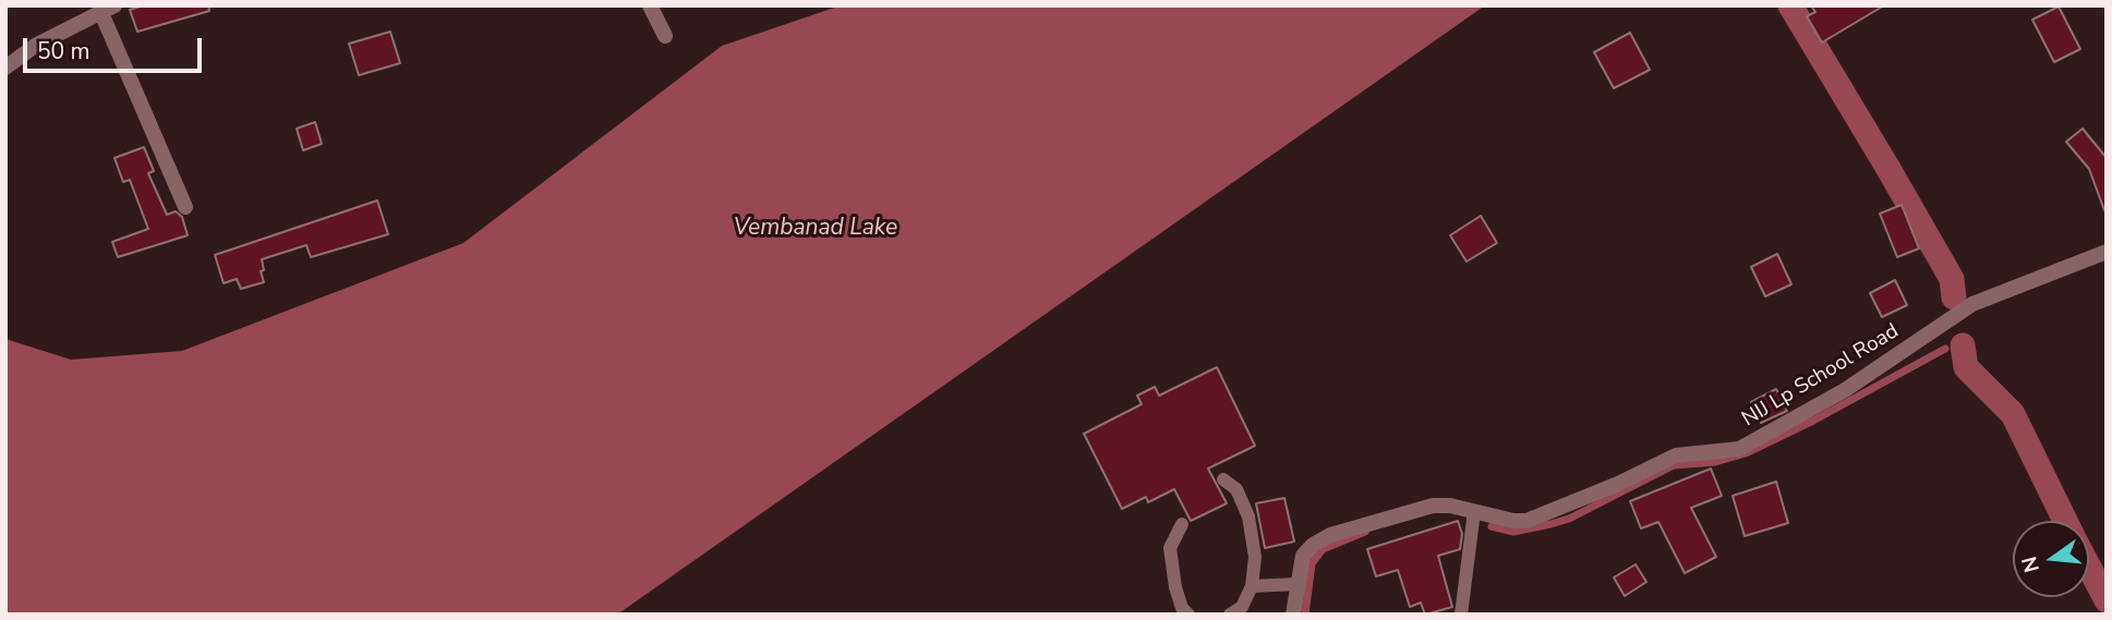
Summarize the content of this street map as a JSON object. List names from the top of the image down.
{
  "streets": {
    "street": ["NIJ Lp School Road"]
  },
  "water": ["Vembanad Lake"],
  "scale_bar": "50 m",
  "north": "left"
}
